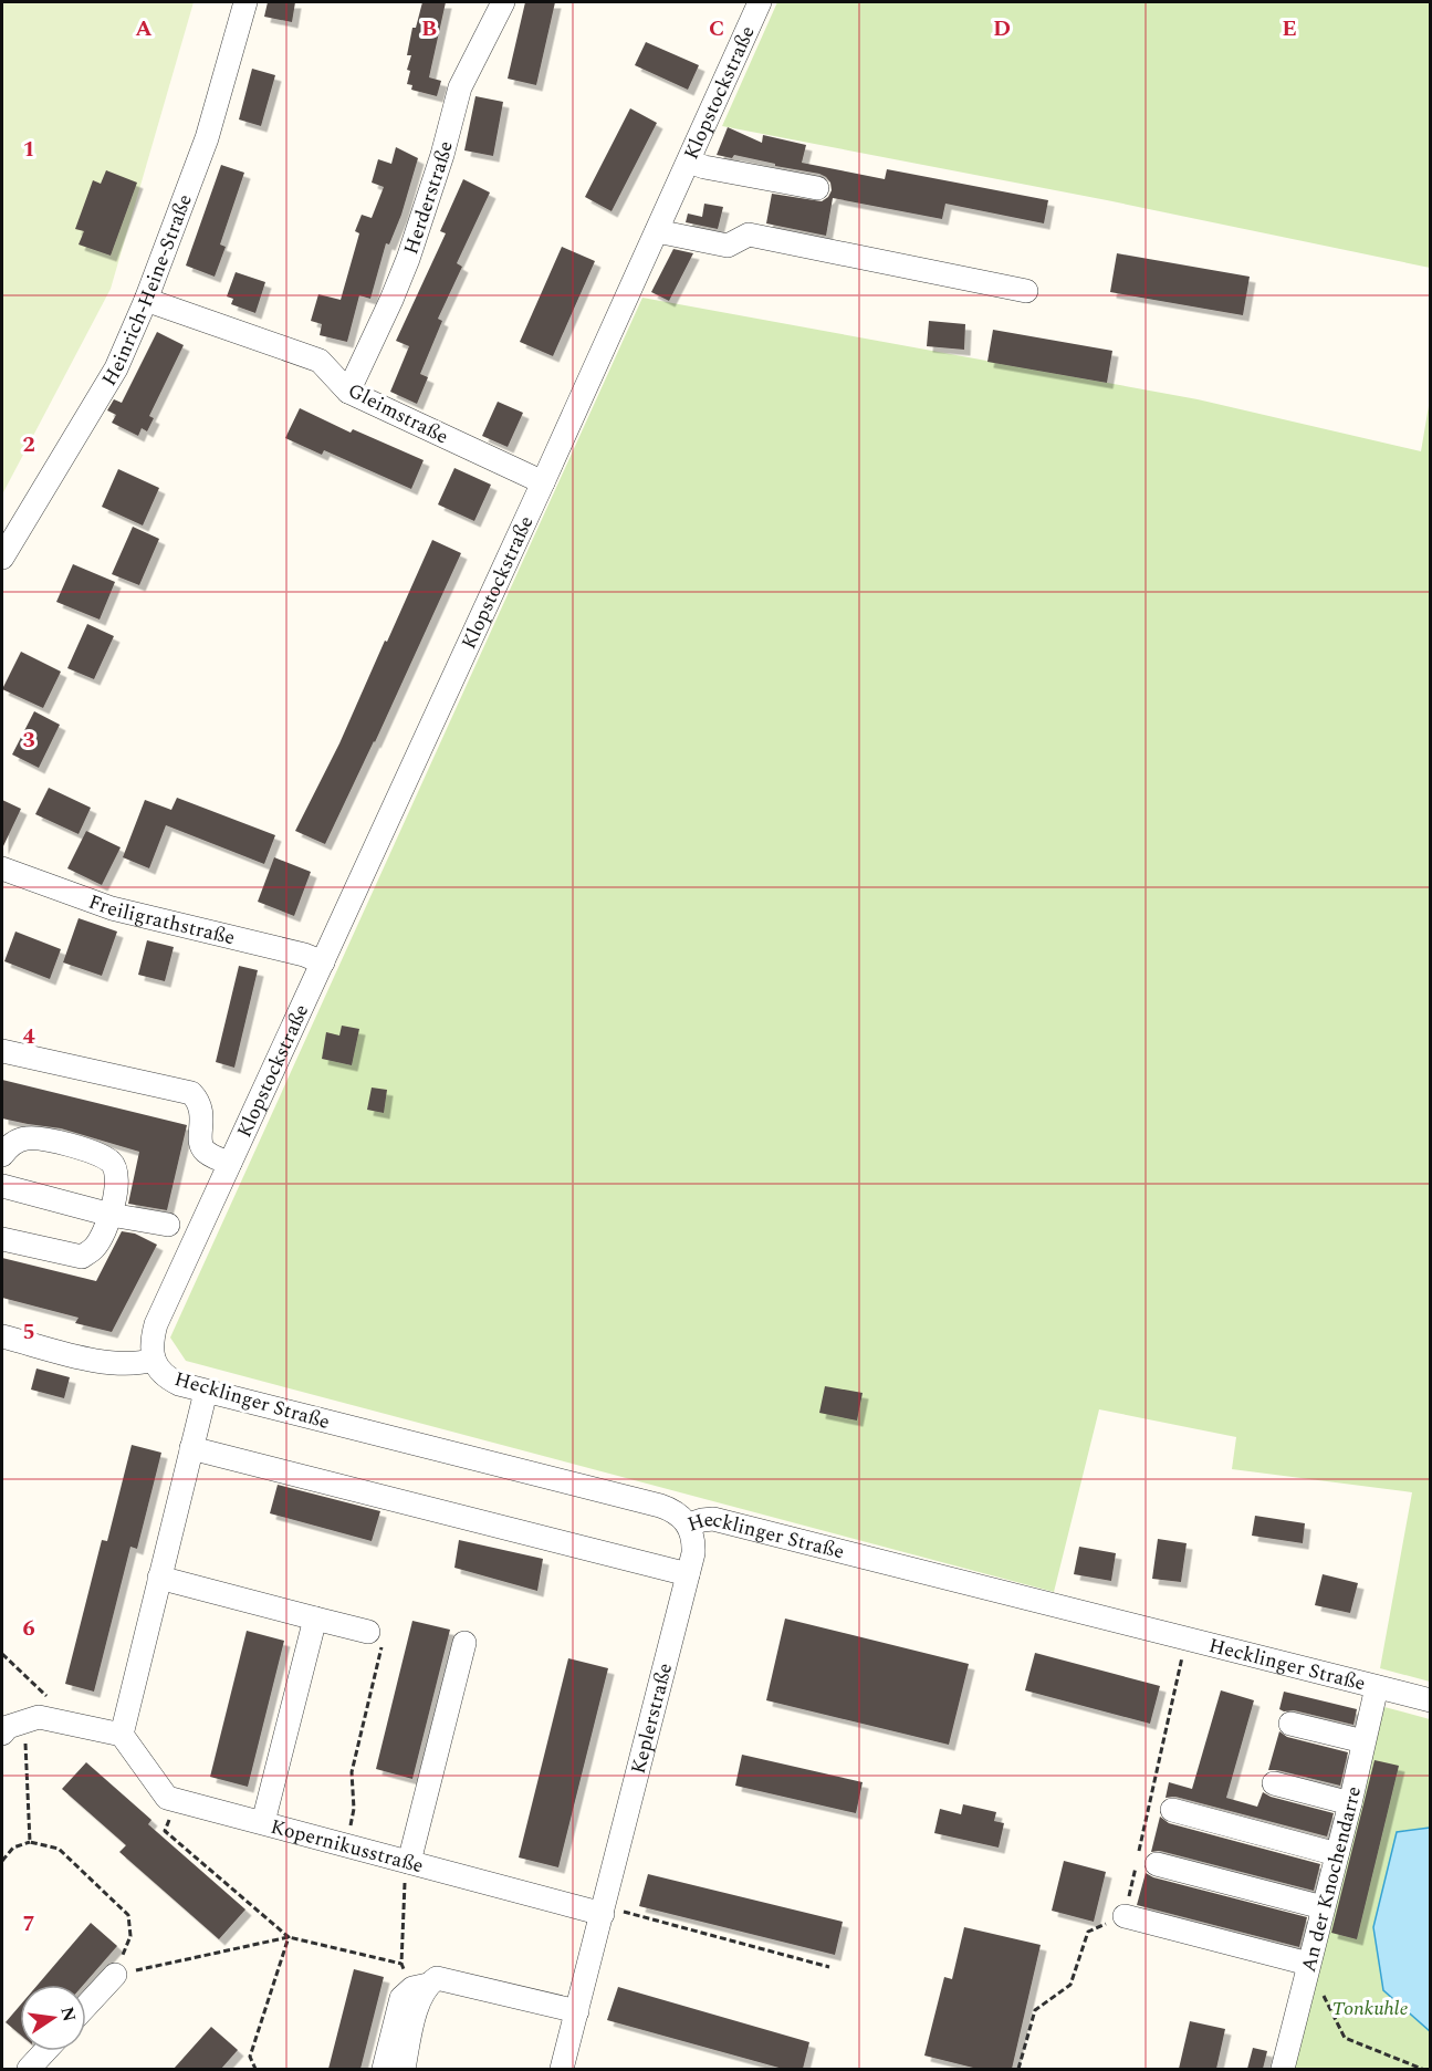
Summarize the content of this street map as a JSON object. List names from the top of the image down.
{
  "streets": {
    "street": [
      "Klopstockstraße",
      "Herderstraße",
      "Heinrich-Heine-Straße",
      "Gleimstraße",
      "Freiligrathstraße",
      "Hecklinger Straße",
      "Keplerstraße",
      "Kopernikusstraße",
      "An der Knochendarre"
    ]
  },
  "crossings": [
    ["Klopstockstraße", "Gleimstraße"],
    ["Klopstockstraße", "Freiligrathstraße"],
    ["Klopstockstraße", "Hecklinger Straße"],
    ["Herderstraße", "Gleimstraße"],
    ["Heinrich-Heine-Straße", "Gleimstraße"],
    ["Hecklinger Straße", "Keplerstraße"],
    ["Hecklinger Straße", "An der Knochendarre"],
    ["Keplerstraße", "Kopernikusstraße"]
  ],
  "parks": ["Tonkuhle"],
  "north": "right",
  "grid": {
    "columns": [
      "A",
      "B",
      "C",
      "D",
      "E"
    ],
    "rows": [
      "1",
      "2",
      "3",
      "4",
      "5",
      "6",
      "7"
    ]
  }
}
